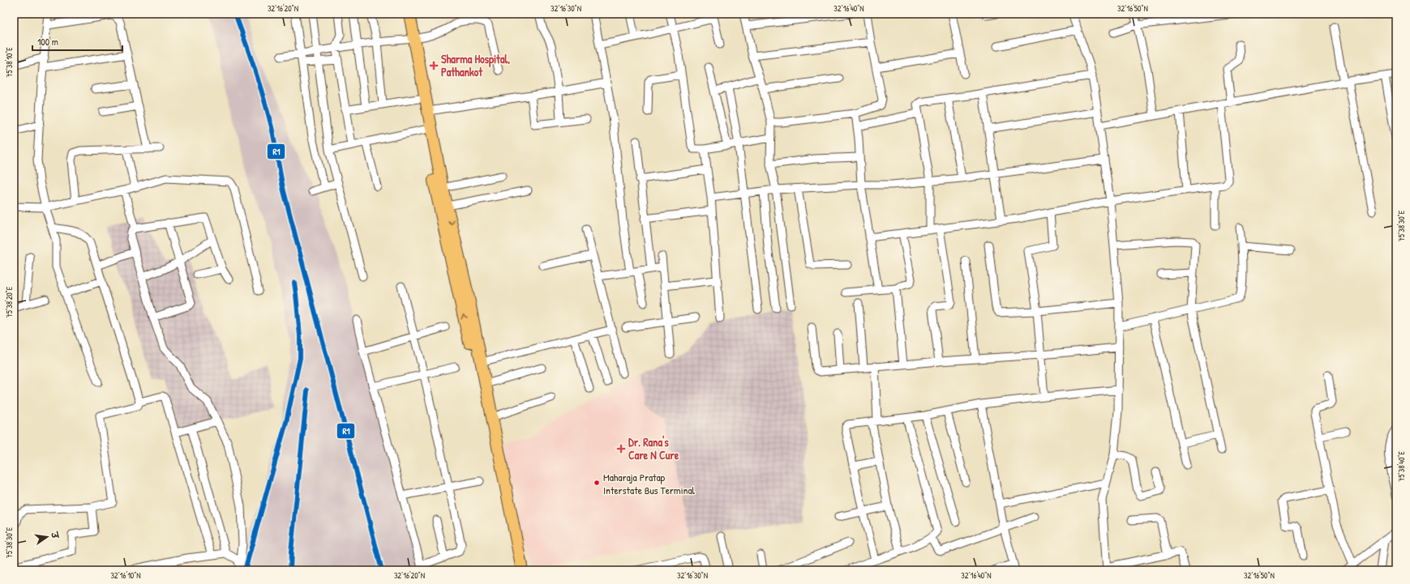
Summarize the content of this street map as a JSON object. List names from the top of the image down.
{
  "places": {
    "health": ["Sharma Hospital, Pathankot", "Dr. Rana's Care N Cure"],
    "other": ["Maharaja Pratap Interstate Bus Terminal"]
  },
  "lines": ["transit line R1"],
  "scale_bar": "100 m",
  "north": "right",
  "coordinates": [
    "32°16'20\"N",
    "32°16'30\"N",
    "32°16'40\"N",
    "32°16'50\"N",
    "75°38'10\"E",
    "75°38'30\"E",
    "75°38'20\"E",
    "75°38'40\"E",
    "32°16'10\"N"
  ]
}
